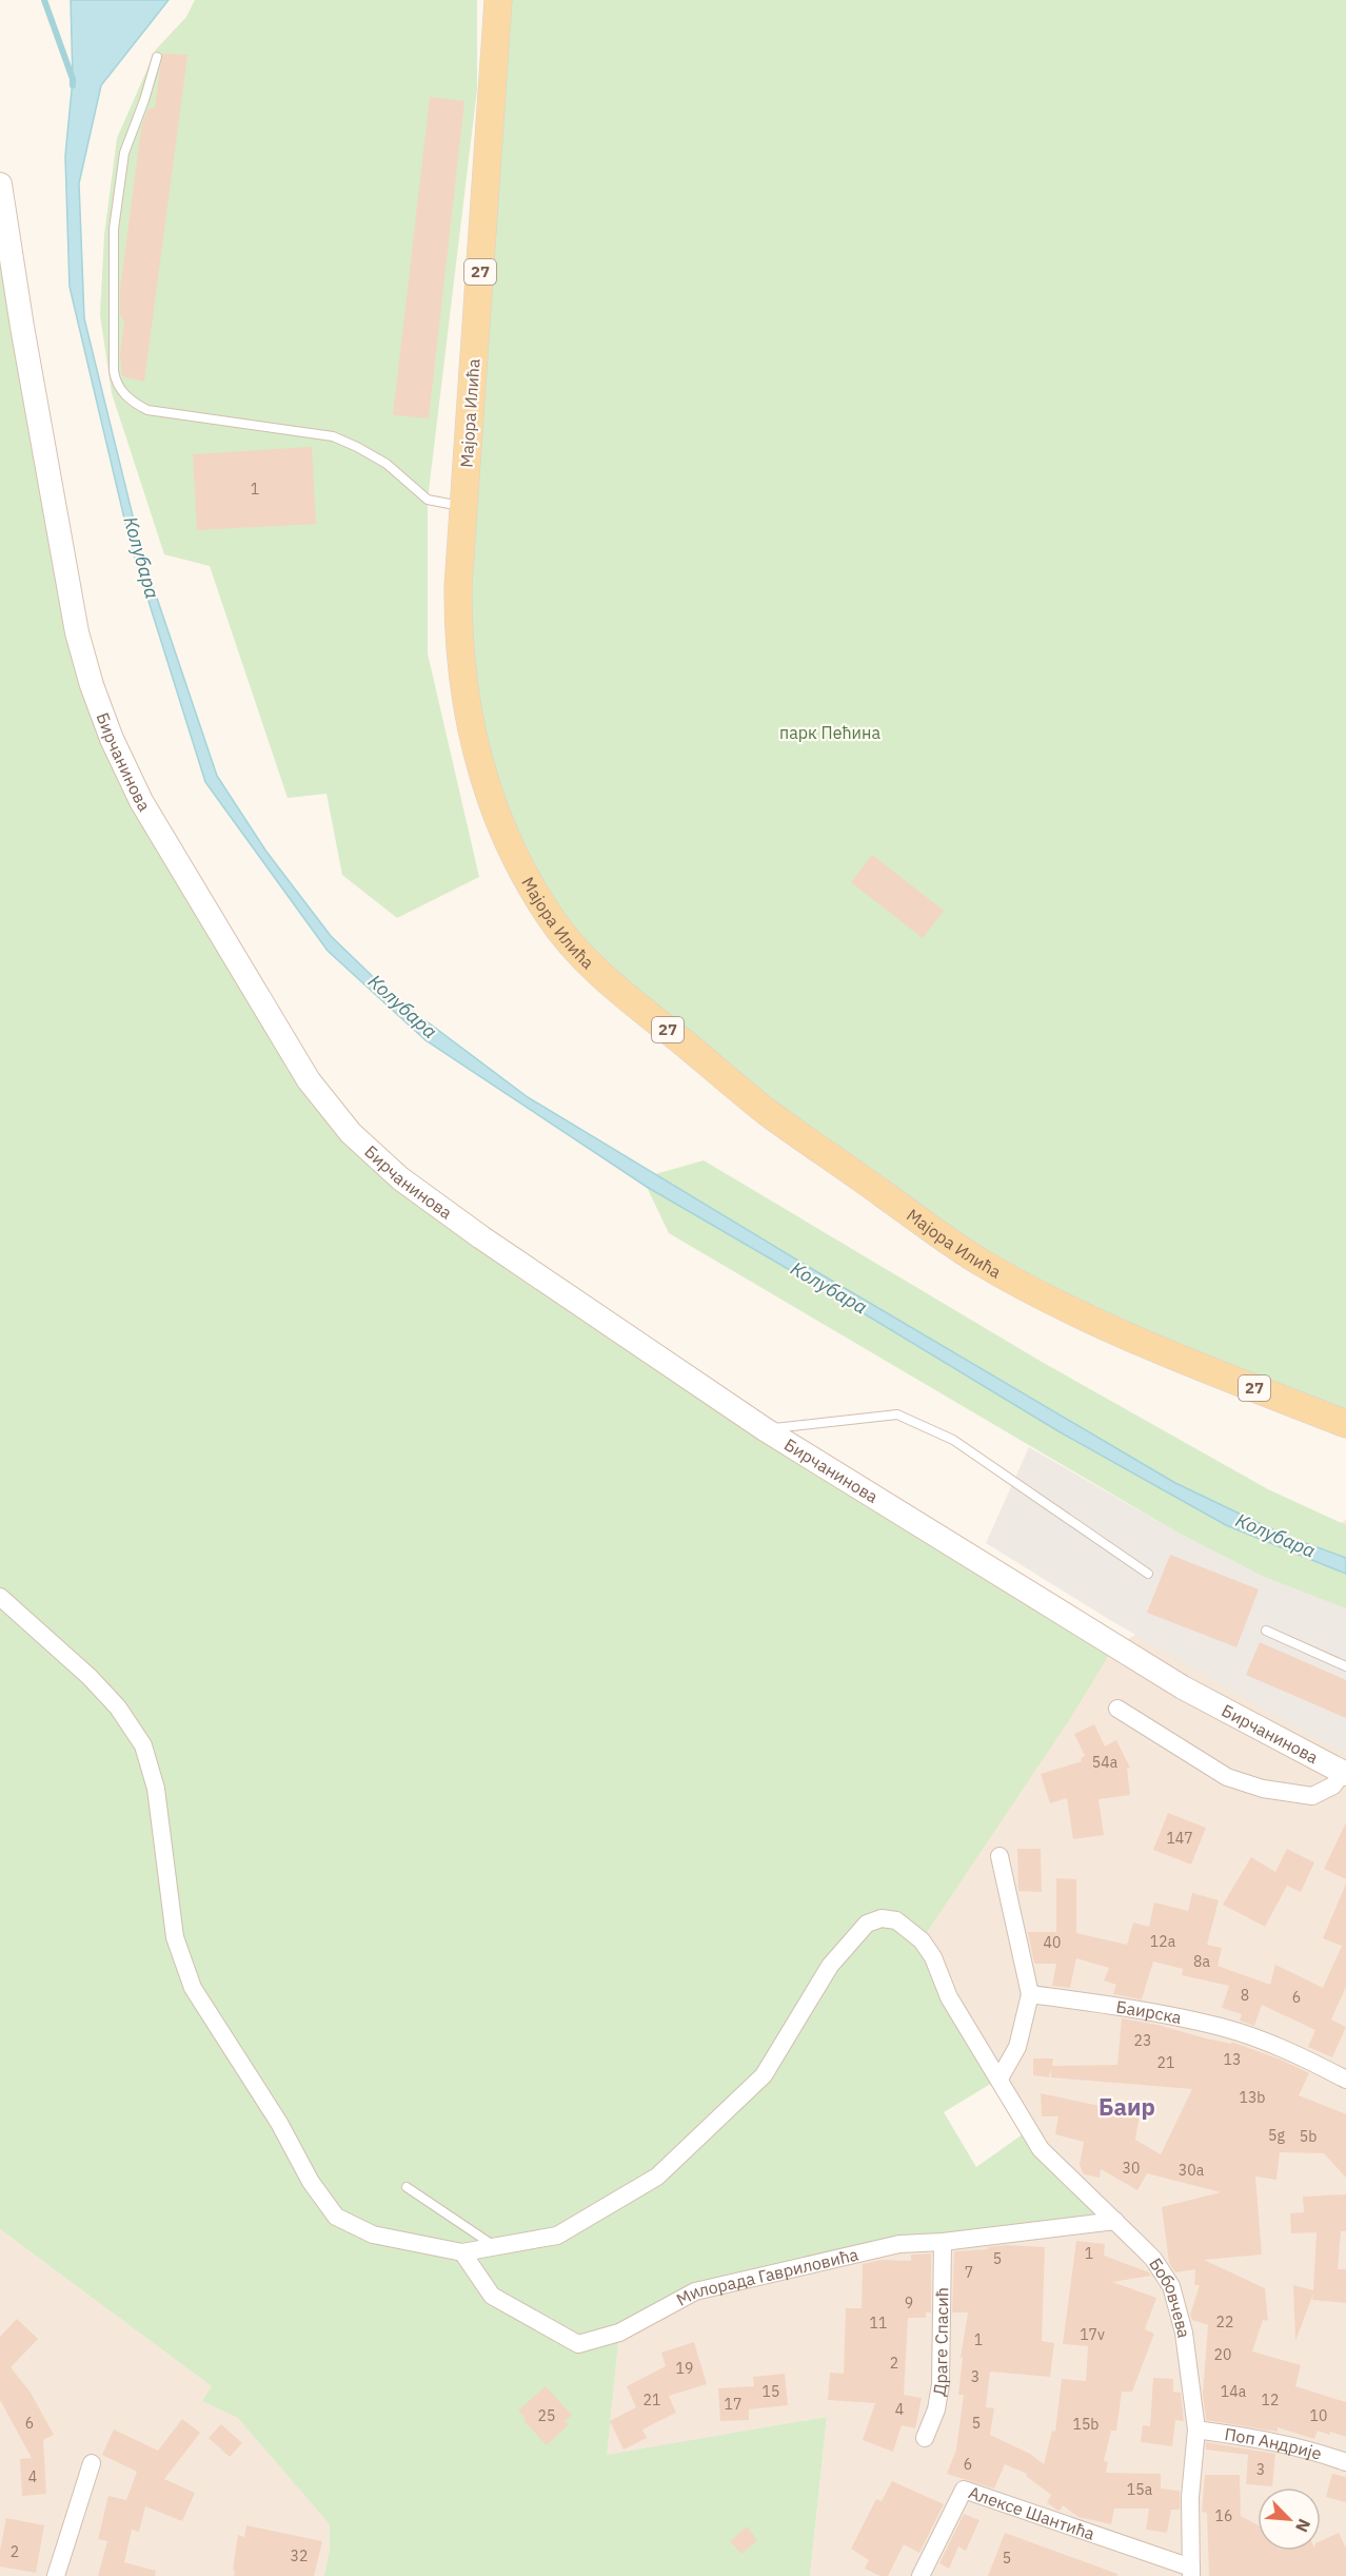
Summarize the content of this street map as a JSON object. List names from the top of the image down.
{
  "streets": {
    "main road": ["27", "Мајора Илића", "Бирчанинова"],
    "street": [
      "Баирска",
      "Милорада Гавриловића",
      "Бобовчева",
      "Драге Спасић",
      "Поп Андрије",
      "Алексе Шантића"
    ]
  },
  "crossings": [
    ["Милорада Гавриловића", "Бобовчева"],
    ["Милорада Гавриловића", "Драге Спасић"],
    ["Бобовчева", "Поп Андрије"],
    ["Бобовчева", "Алексе Шантића"]
  ],
  "districts": ["Баир"],
  "water": ["Колубара"],
  "parks": ["парк Пећина"],
  "house_numbers": [
    "1",
    "54a",
    "147",
    "12a",
    "40",
    "8a",
    "8",
    "6",
    "23",
    "13",
    "21",
    "13b",
    "5g",
    "5b",
    "30",
    "30a",
    "1",
    "5",
    "7",
    "9",
    "22",
    "11",
    "17v",
    "1",
    "20",
    "2",
    "19",
    "3",
    "15",
    "14a",
    "21",
    "12",
    "17",
    "4",
    "25",
    "10",
    "6",
    "5",
    "15b",
    "6",
    "3",
    "4",
    "15a",
    "16",
    "2",
    "32",
    "5"
  ],
  "north": "bottom right"
}
